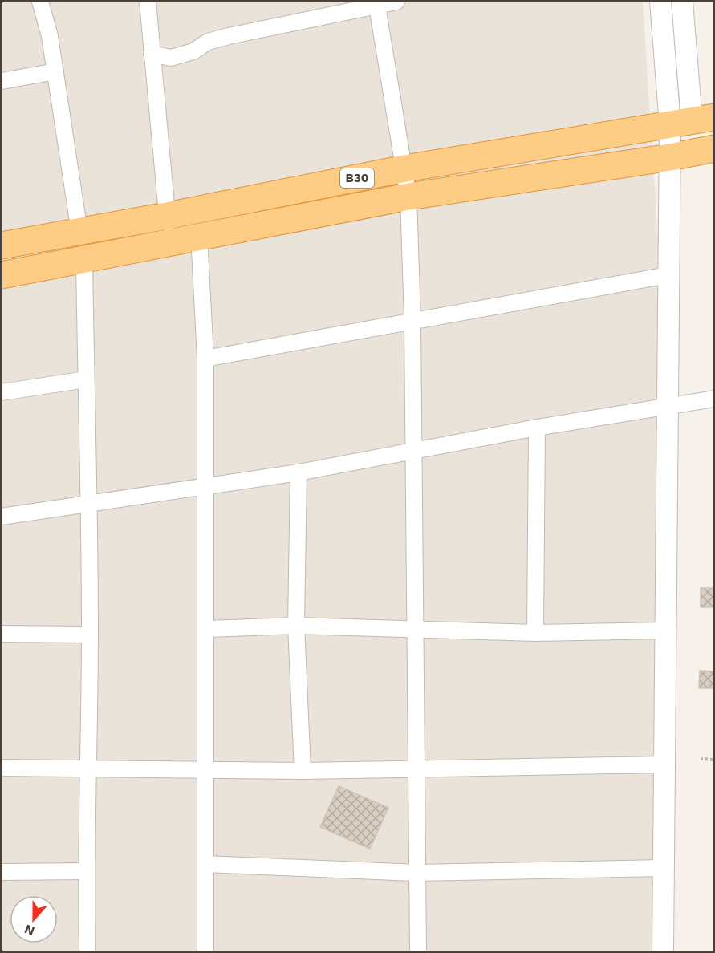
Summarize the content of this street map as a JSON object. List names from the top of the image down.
{
  "streets": {
    "highway": ["B30"]
  },
  "north": "bottom"
}
